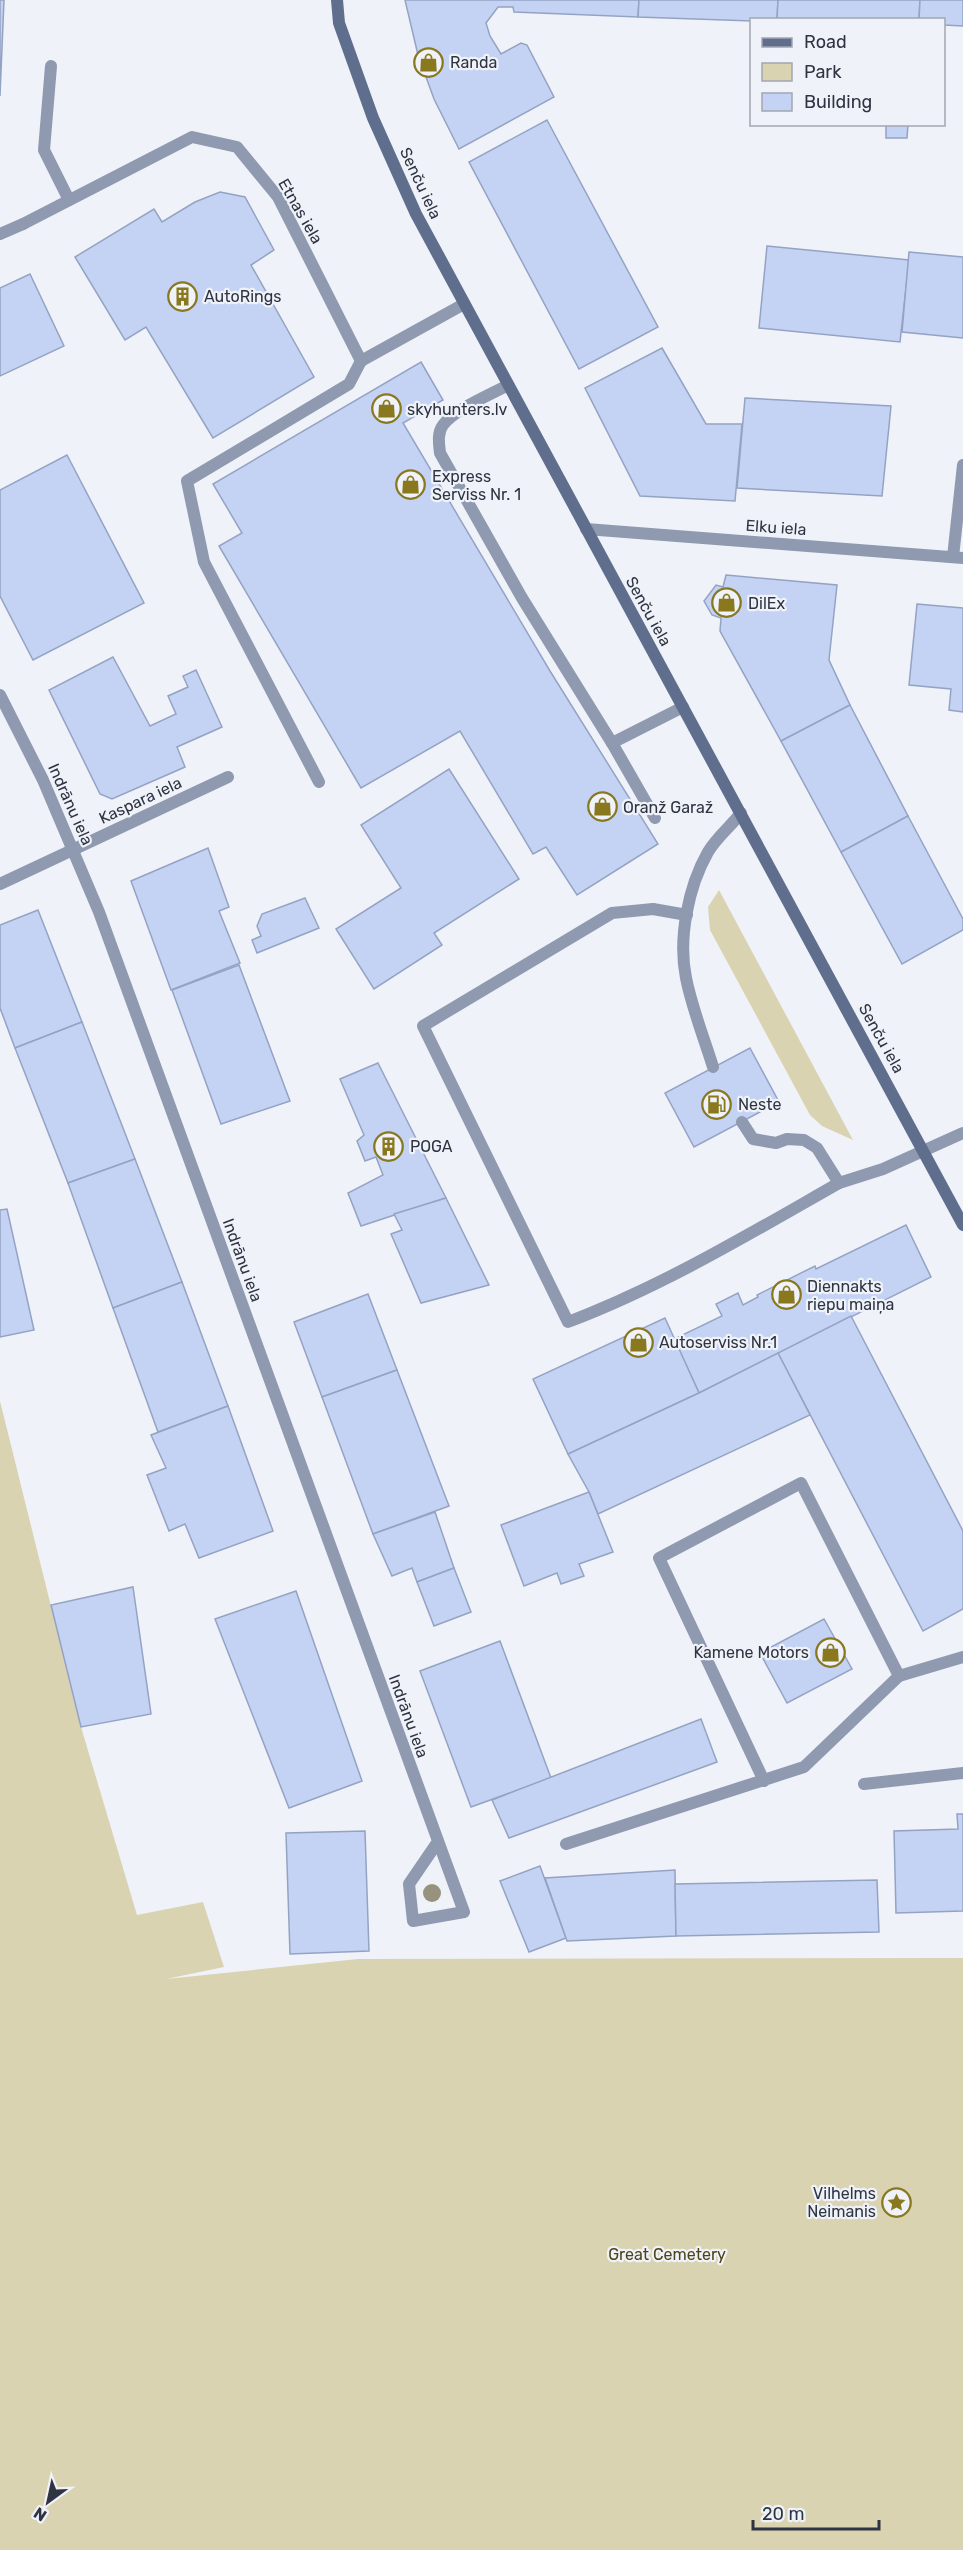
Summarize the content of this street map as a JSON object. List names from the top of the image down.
{
  "streets": {
    "main road": ["Senču iela"],
    "street": [
      "Etnas iela",
      "Elku iela",
      "Kaspara iela",
      "Indrānu iela"
    ]
  },
  "crossings": [
    ["Senču iela", "Elku iela"],
    ["Kaspara iela", "Indrānu iela"]
  ],
  "parks": ["Great Cemetery"],
  "places": {
    "shop": [
      "Randa",
      "skyhunters.lv",
      "Express Serviss Nr. 1",
      "DilEx",
      "Oranž Garaž",
      "Diennakts riepu maiņa",
      "Autoserviss Nr.1",
      "Kamene Motors"
    ],
    "building": ["AutoRings", "POGA"],
    "fuel station": ["Neste"],
    "place": ["Vilhelms Neimanis"]
  },
  "legend": ["Road", "Park", "Building"],
  "scale_bar": "20 m",
  "north": "bottom left"
}
